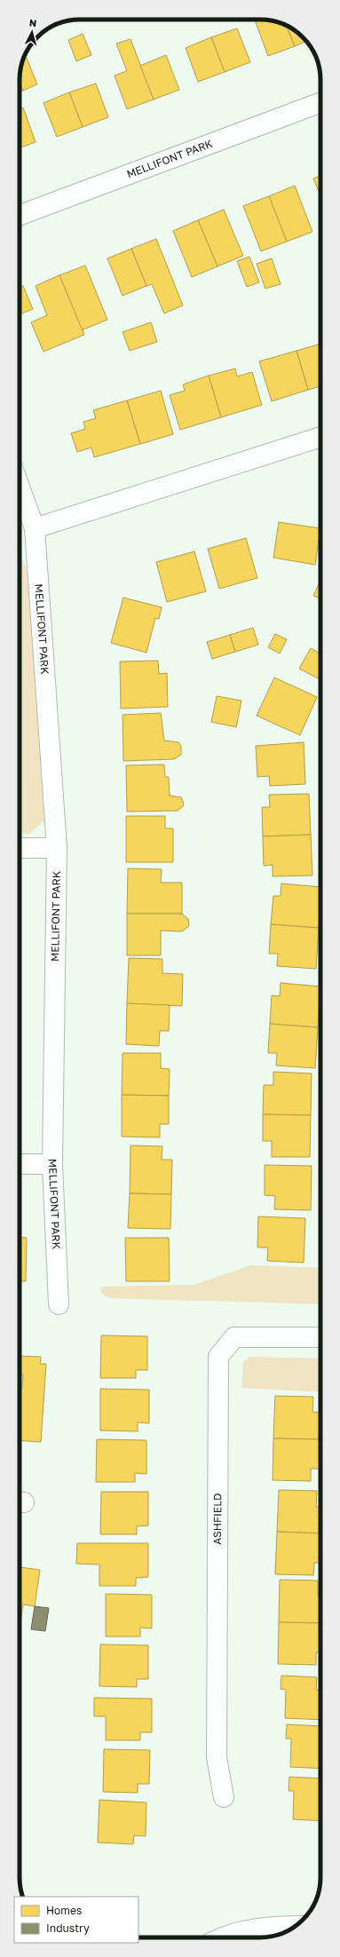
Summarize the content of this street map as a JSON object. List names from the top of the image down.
{
  "streets": {
    "street": ["MELLIFONT PARK", "ASHFIELD"]
  },
  "legend": ["Homes", "Industry"],
  "north": "top"
}
